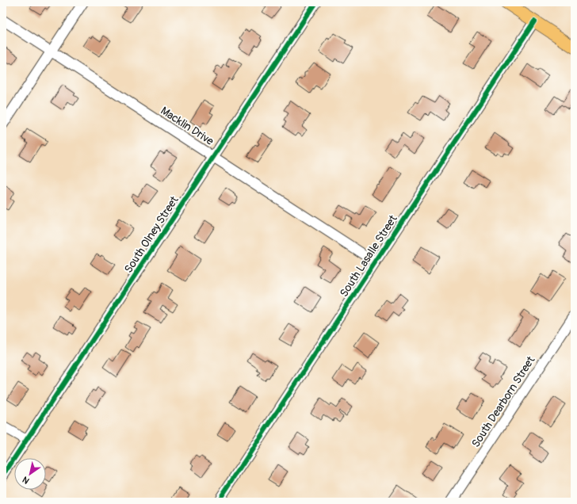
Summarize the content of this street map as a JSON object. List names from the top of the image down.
{
  "streets": {
    "street": [
      "Macklin Drive",
      "South Olney Street",
      "South Lasalle Street",
      "South Dearborn Street"
    ]
  },
  "crossings": [
    ["Macklin Drive", "South Olney Street"],
    ["Macklin Drive", "South Lasalle Street"]
  ],
  "north": "bottom left"
}
